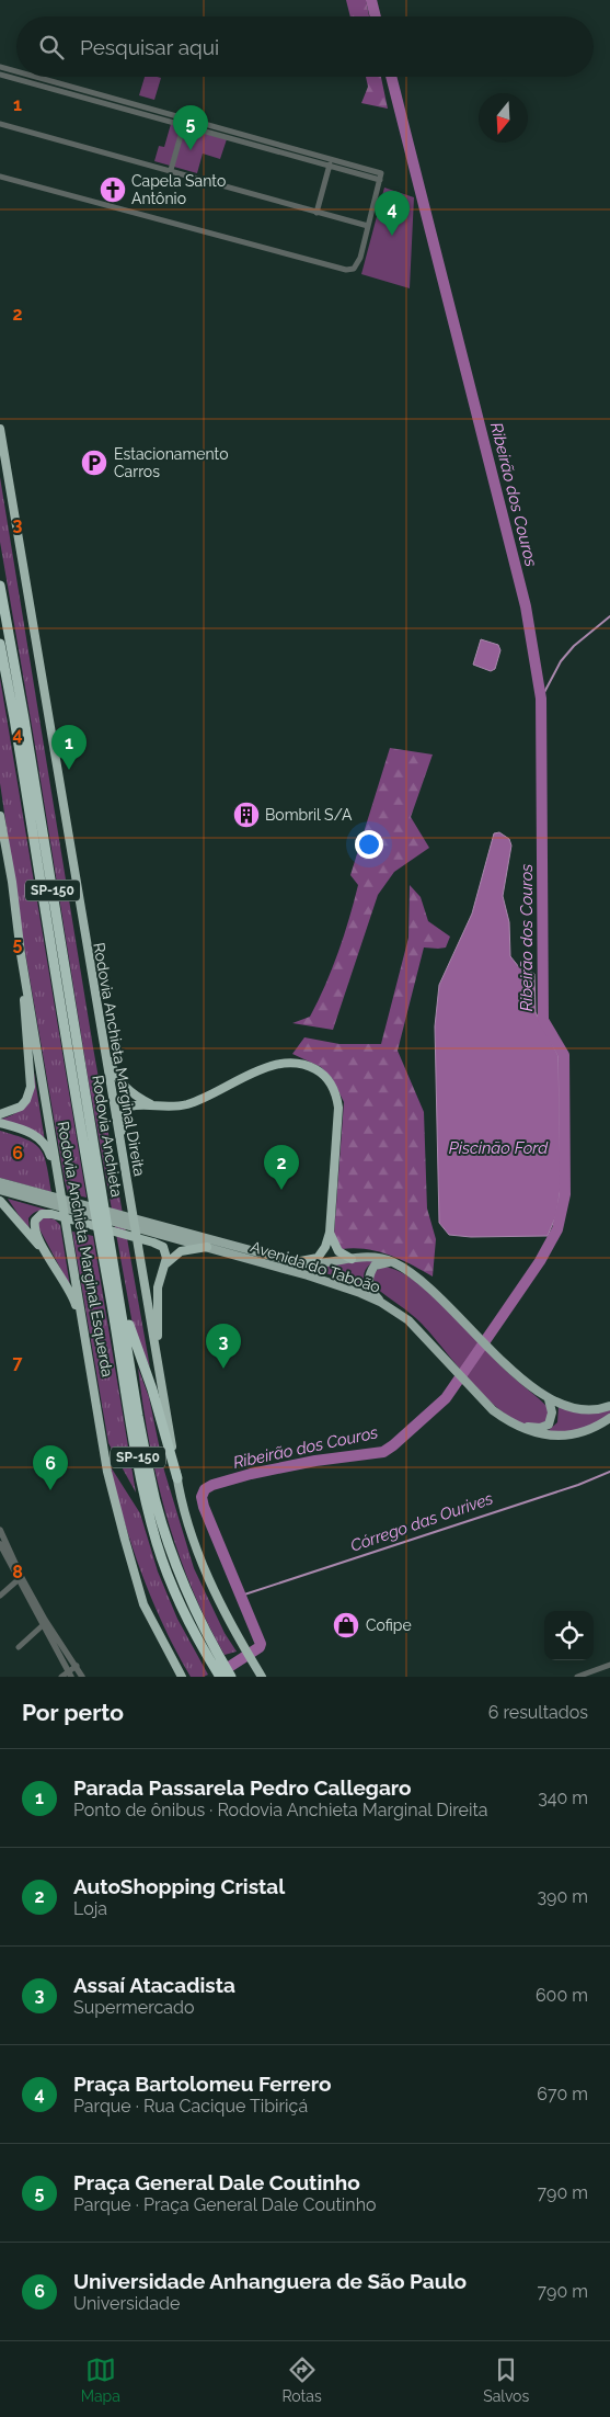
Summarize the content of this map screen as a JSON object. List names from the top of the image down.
{
  "streets": {
    "highway": [
      "SP-150",
      "Rodovia Anchieta Marginal Direita",
      "Rodovia Anchieta",
      "Rodovia Anchieta Marginal Esquerda"
    ],
    "main road": ["Avenida do Taboão"]
  },
  "water": ["Ribeirão dos Couros", "Piscinão Ford", "Córrego das Ourives"],
  "places": {
    "church": ["Capela Santo Antônio"],
    "parking": ["Estacionamento Carros"],
    "building": ["Bombril S/A"],
    "shop": ["Cofipe"]
  },
  "north": "bottom",
  "page": {
    "search": "Pesquisar aqui",
    "pins": [
      "5",
      "4",
      "1",
      "2",
      "3",
      "6"
    ],
    "heading": ["Por perto", "6 resultados"],
    "list": [
      {
        "mark": "1",
        "name": "Parada Passarela Pedro Callegaro",
        "note": "Ponto de ônibus · Rodovia Anchieta Marginal Direita",
        "value": "340 m"
      },
      {
        "mark": "2",
        "name": "AutoShopping Cristal",
        "note": "Loja",
        "value": "390 m"
      },
      {
        "mark": "3",
        "name": "Assaí Atacadista",
        "note": "Supermercado",
        "value": "600 m"
      },
      {
        "mark": "4",
        "name": "Praça Bartolomeu Ferrero",
        "note": "Parque · Rua Cacique Tibiriçá",
        "value": "670 m"
      },
      {
        "mark": "5",
        "name": "Praça General Dale Coutinho",
        "note": "Parque · Praça General Dale Coutinho",
        "value": "790 m"
      },
      {
        "mark": "6",
        "name": "Universidade Anhanguera de São Paulo",
        "note": "Universidade",
        "value": "790 m"
      }
    ],
    "nav": ["Mapa", "Rotas", "Salvos"]
  },
  "grid": {
    "rows": [
      "1",
      "2",
      "3",
      "4",
      "5",
      "6",
      "7",
      "8"
    ]
  }
}
